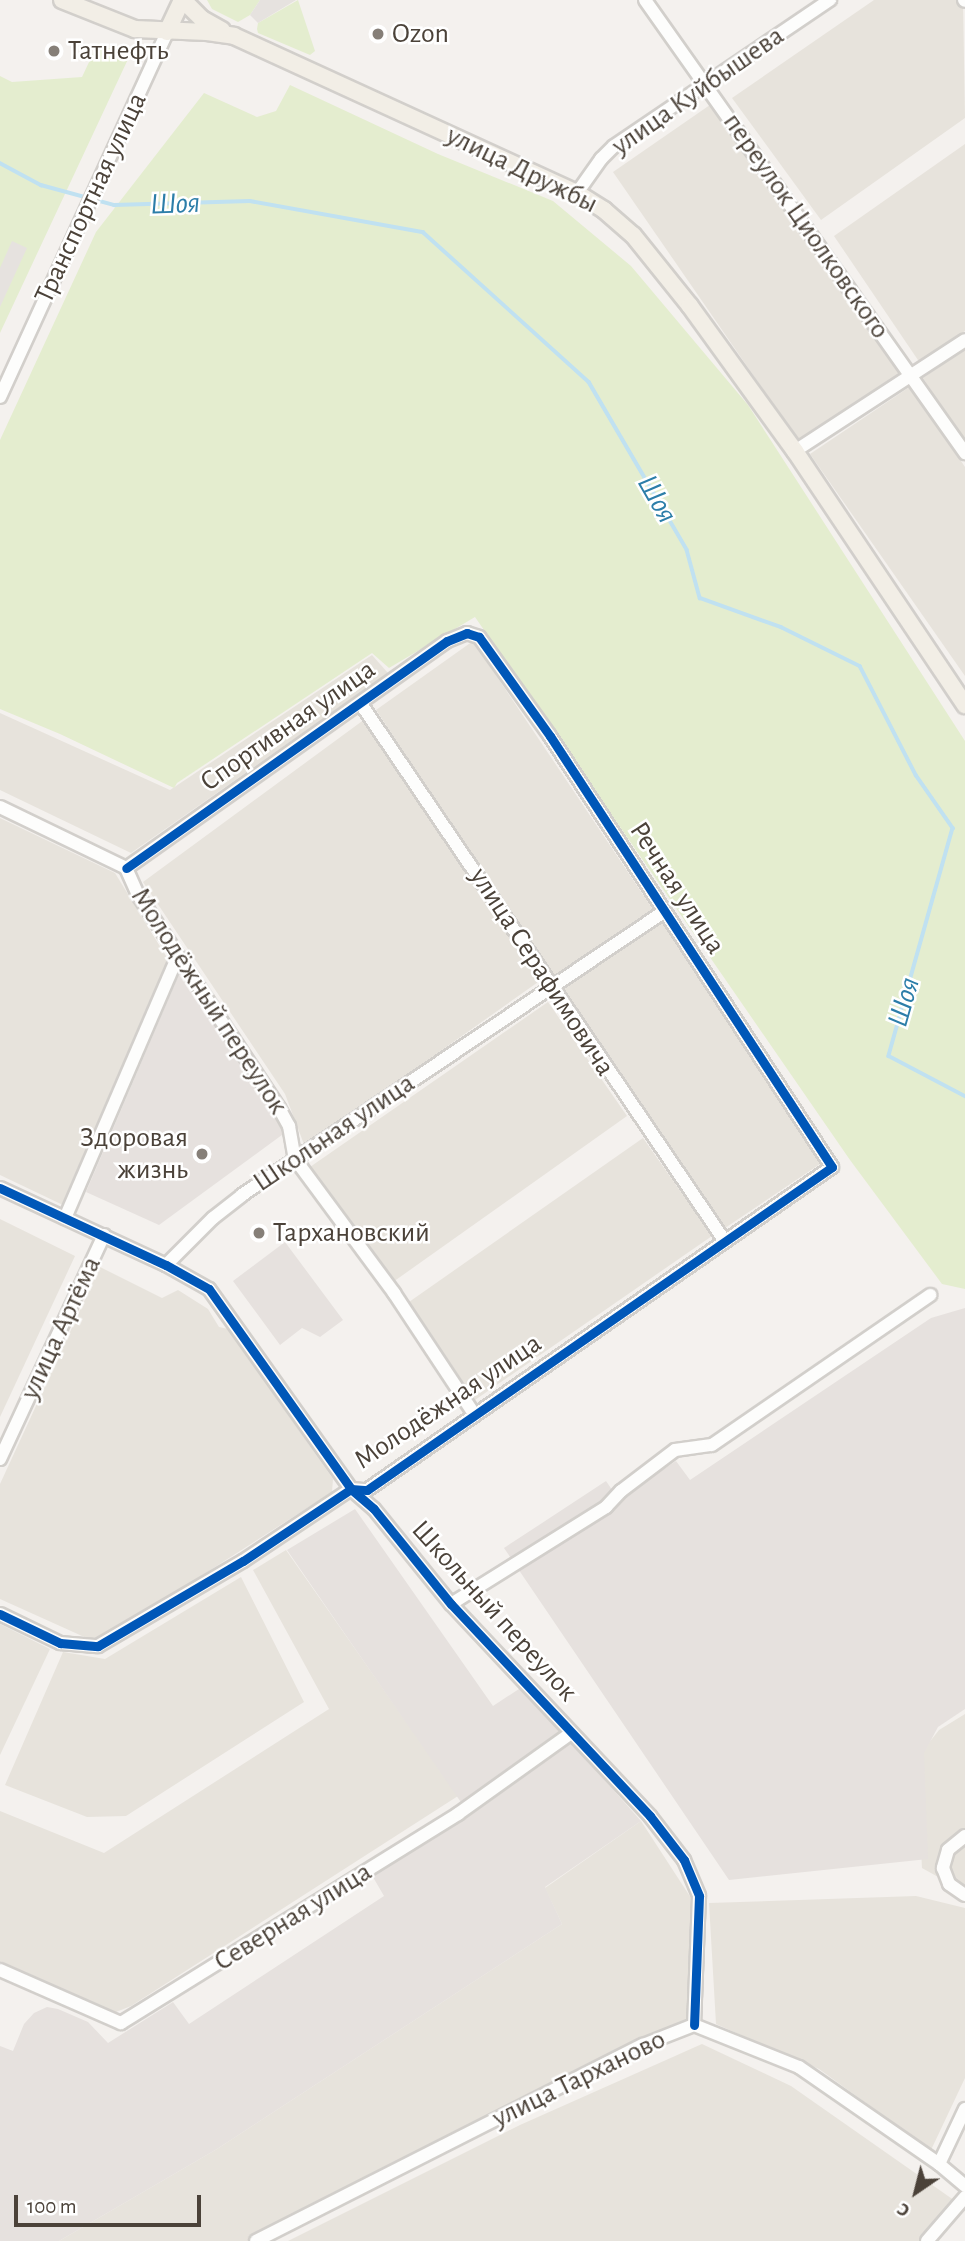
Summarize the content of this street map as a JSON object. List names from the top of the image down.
{
  "streets": {
    "main road": ["улица Дружбы", "Транспортная улица"],
    "street": [
      "улица Куйбышева",
      "переулок Циолковского",
      "Спортивная улица",
      "Речная улица",
      "улица Серафимовича",
      "Молодёжный переулок",
      "Школьная улица",
      "улица Артёма",
      "Молодёжная улица",
      "Школьный переулок",
      "Северная улица",
      "улица Тарханово"
    ]
  },
  "crossings": [
    ["улица Куйбышева", "улица Дружбы"],
    ["улица Куйбышева", "переулок Циолковского"],
    ["улица Дружбы", "Транспортная улица"],
    ["Спортивная улица", "Речная улица"],
    ["Спортивная улица", "улица Серафимовича"],
    ["Спортивная улица", "Молодёжный переулок"],
    ["Речная улица", "Школьная улица"],
    ["Речная улица", "Молодёжная улица"],
    ["улица Серафимовича", "Школьная улица"],
    ["улица Серафимовича", "Молодёжная улица"],
    ["Молодёжный переулок", "Школьная улица"],
    ["Молодёжный переулок", "Молодёжная улица"],
    ["Школьная улица", "Школьный переулок"],
    ["Молодёжная улица", "Школьный переулок"],
    ["Школьный переулок", "Северная улица"],
    ["Школьный переулок", "улица Тарханово"]
  ],
  "water": ["Шоя"],
  "places": [
    "Ozon",
    "Татнефть",
    "Здоровая жизнь",
    "Тархановский"
  ],
  "scale_bar": "100 m",
  "north": "bottom left"
}
